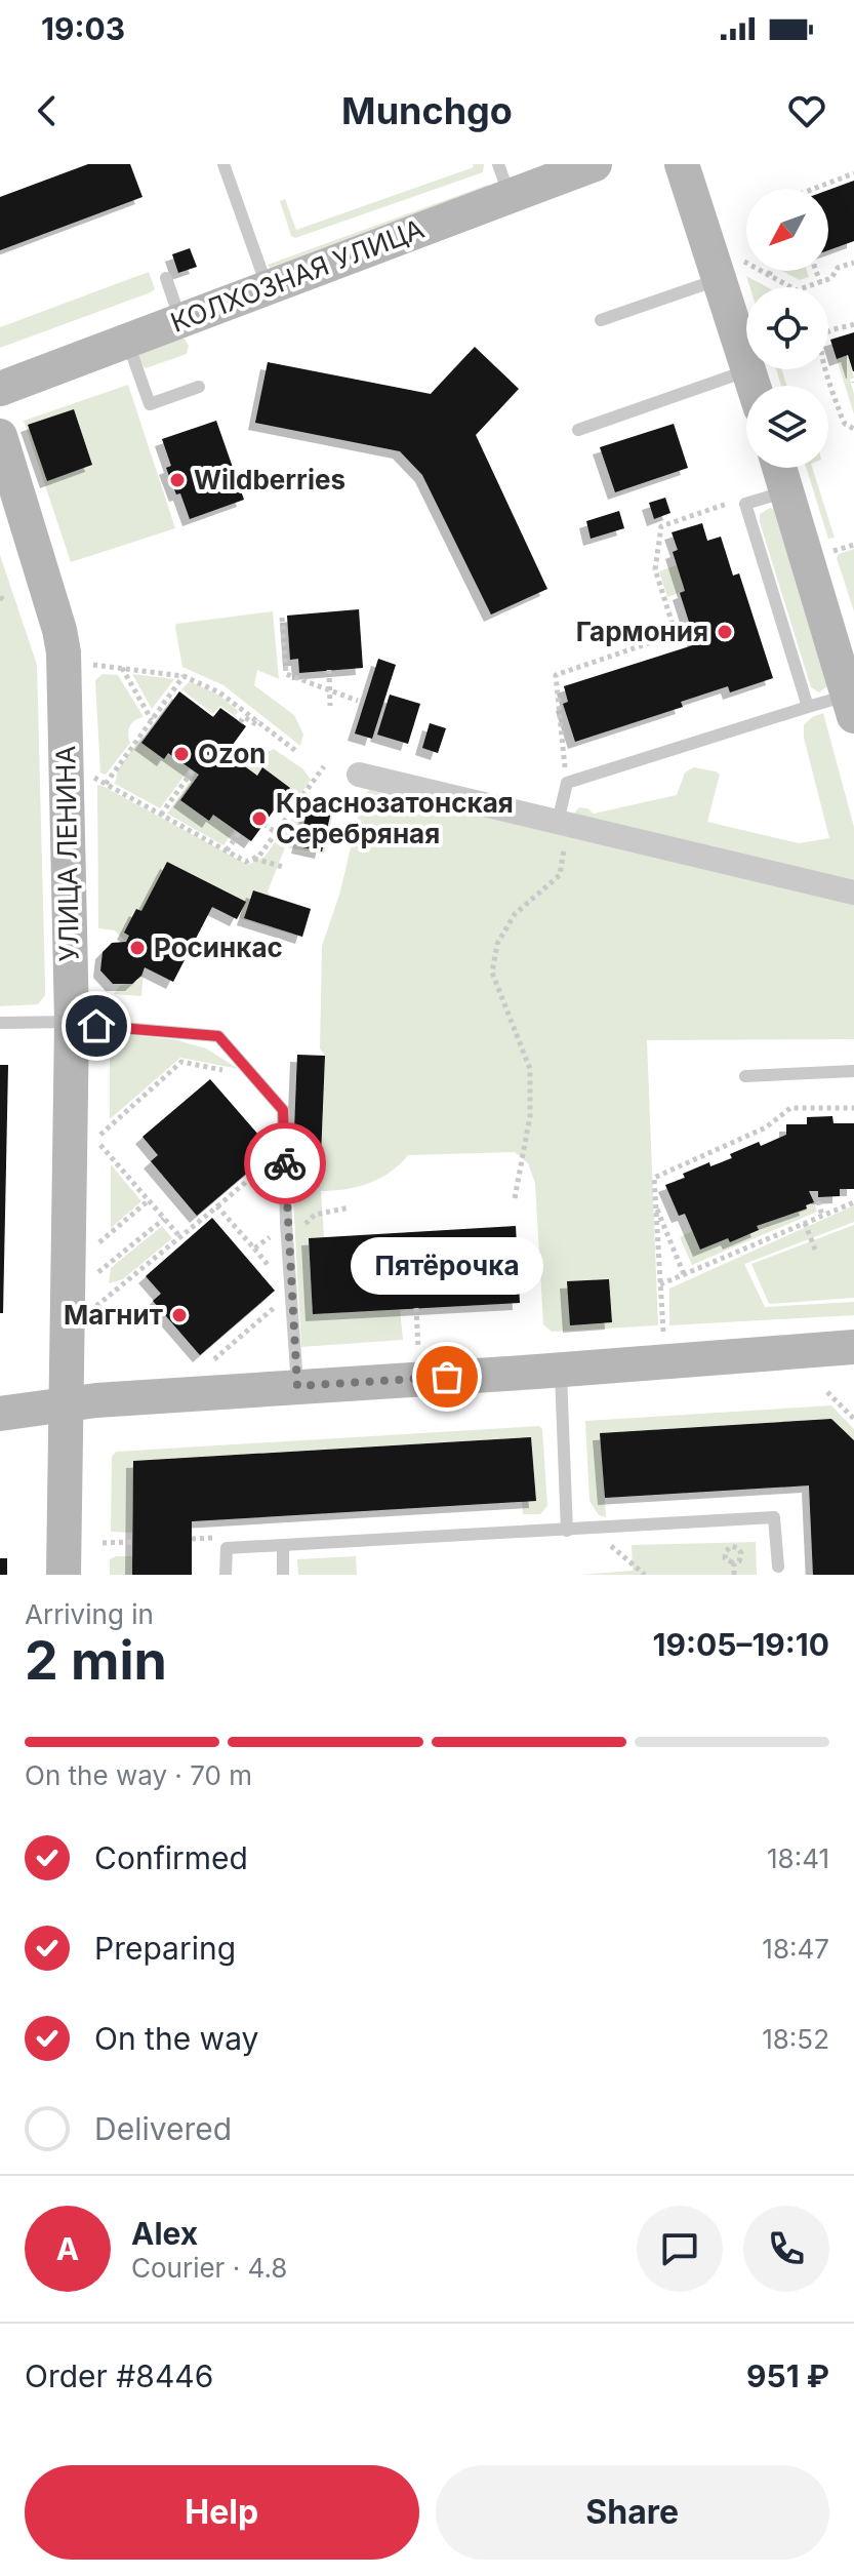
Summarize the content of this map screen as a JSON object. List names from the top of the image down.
{
  "streets": {
    "street": ["КОЛХОЗНАЯ УЛИЦА", "УЛИЦА ЛЕНИНА"]
  },
  "places": [
    "Wildberries",
    "Гармония",
    "Ozon",
    "Краснозатонская Серебряная",
    "Росинкас",
    "Магнит",
    "Пятёрочка"
  ],
  "north": "bottom left",
  "page": {
    "status": "19:03",
    "header": "Munchgo",
    "bubble": "Пятёрочка",
    "heading": ["2 min", "Arriving in", "19:05–19:10"],
    "panel": [
      "Alex",
      "Courier · 4.8",
      "Order #8446",
      "951 ₽"
    ],
    "bar": "On the way · 70 m",
    "list": [
      ["Confirmed", "18:41"],
      ["Preparing", "18:47"],
      ["On the way", "18:52"],
      "Delivered"
    ],
    "round": "A",
    "buttons": ["Help", "Share"]
  }
}
